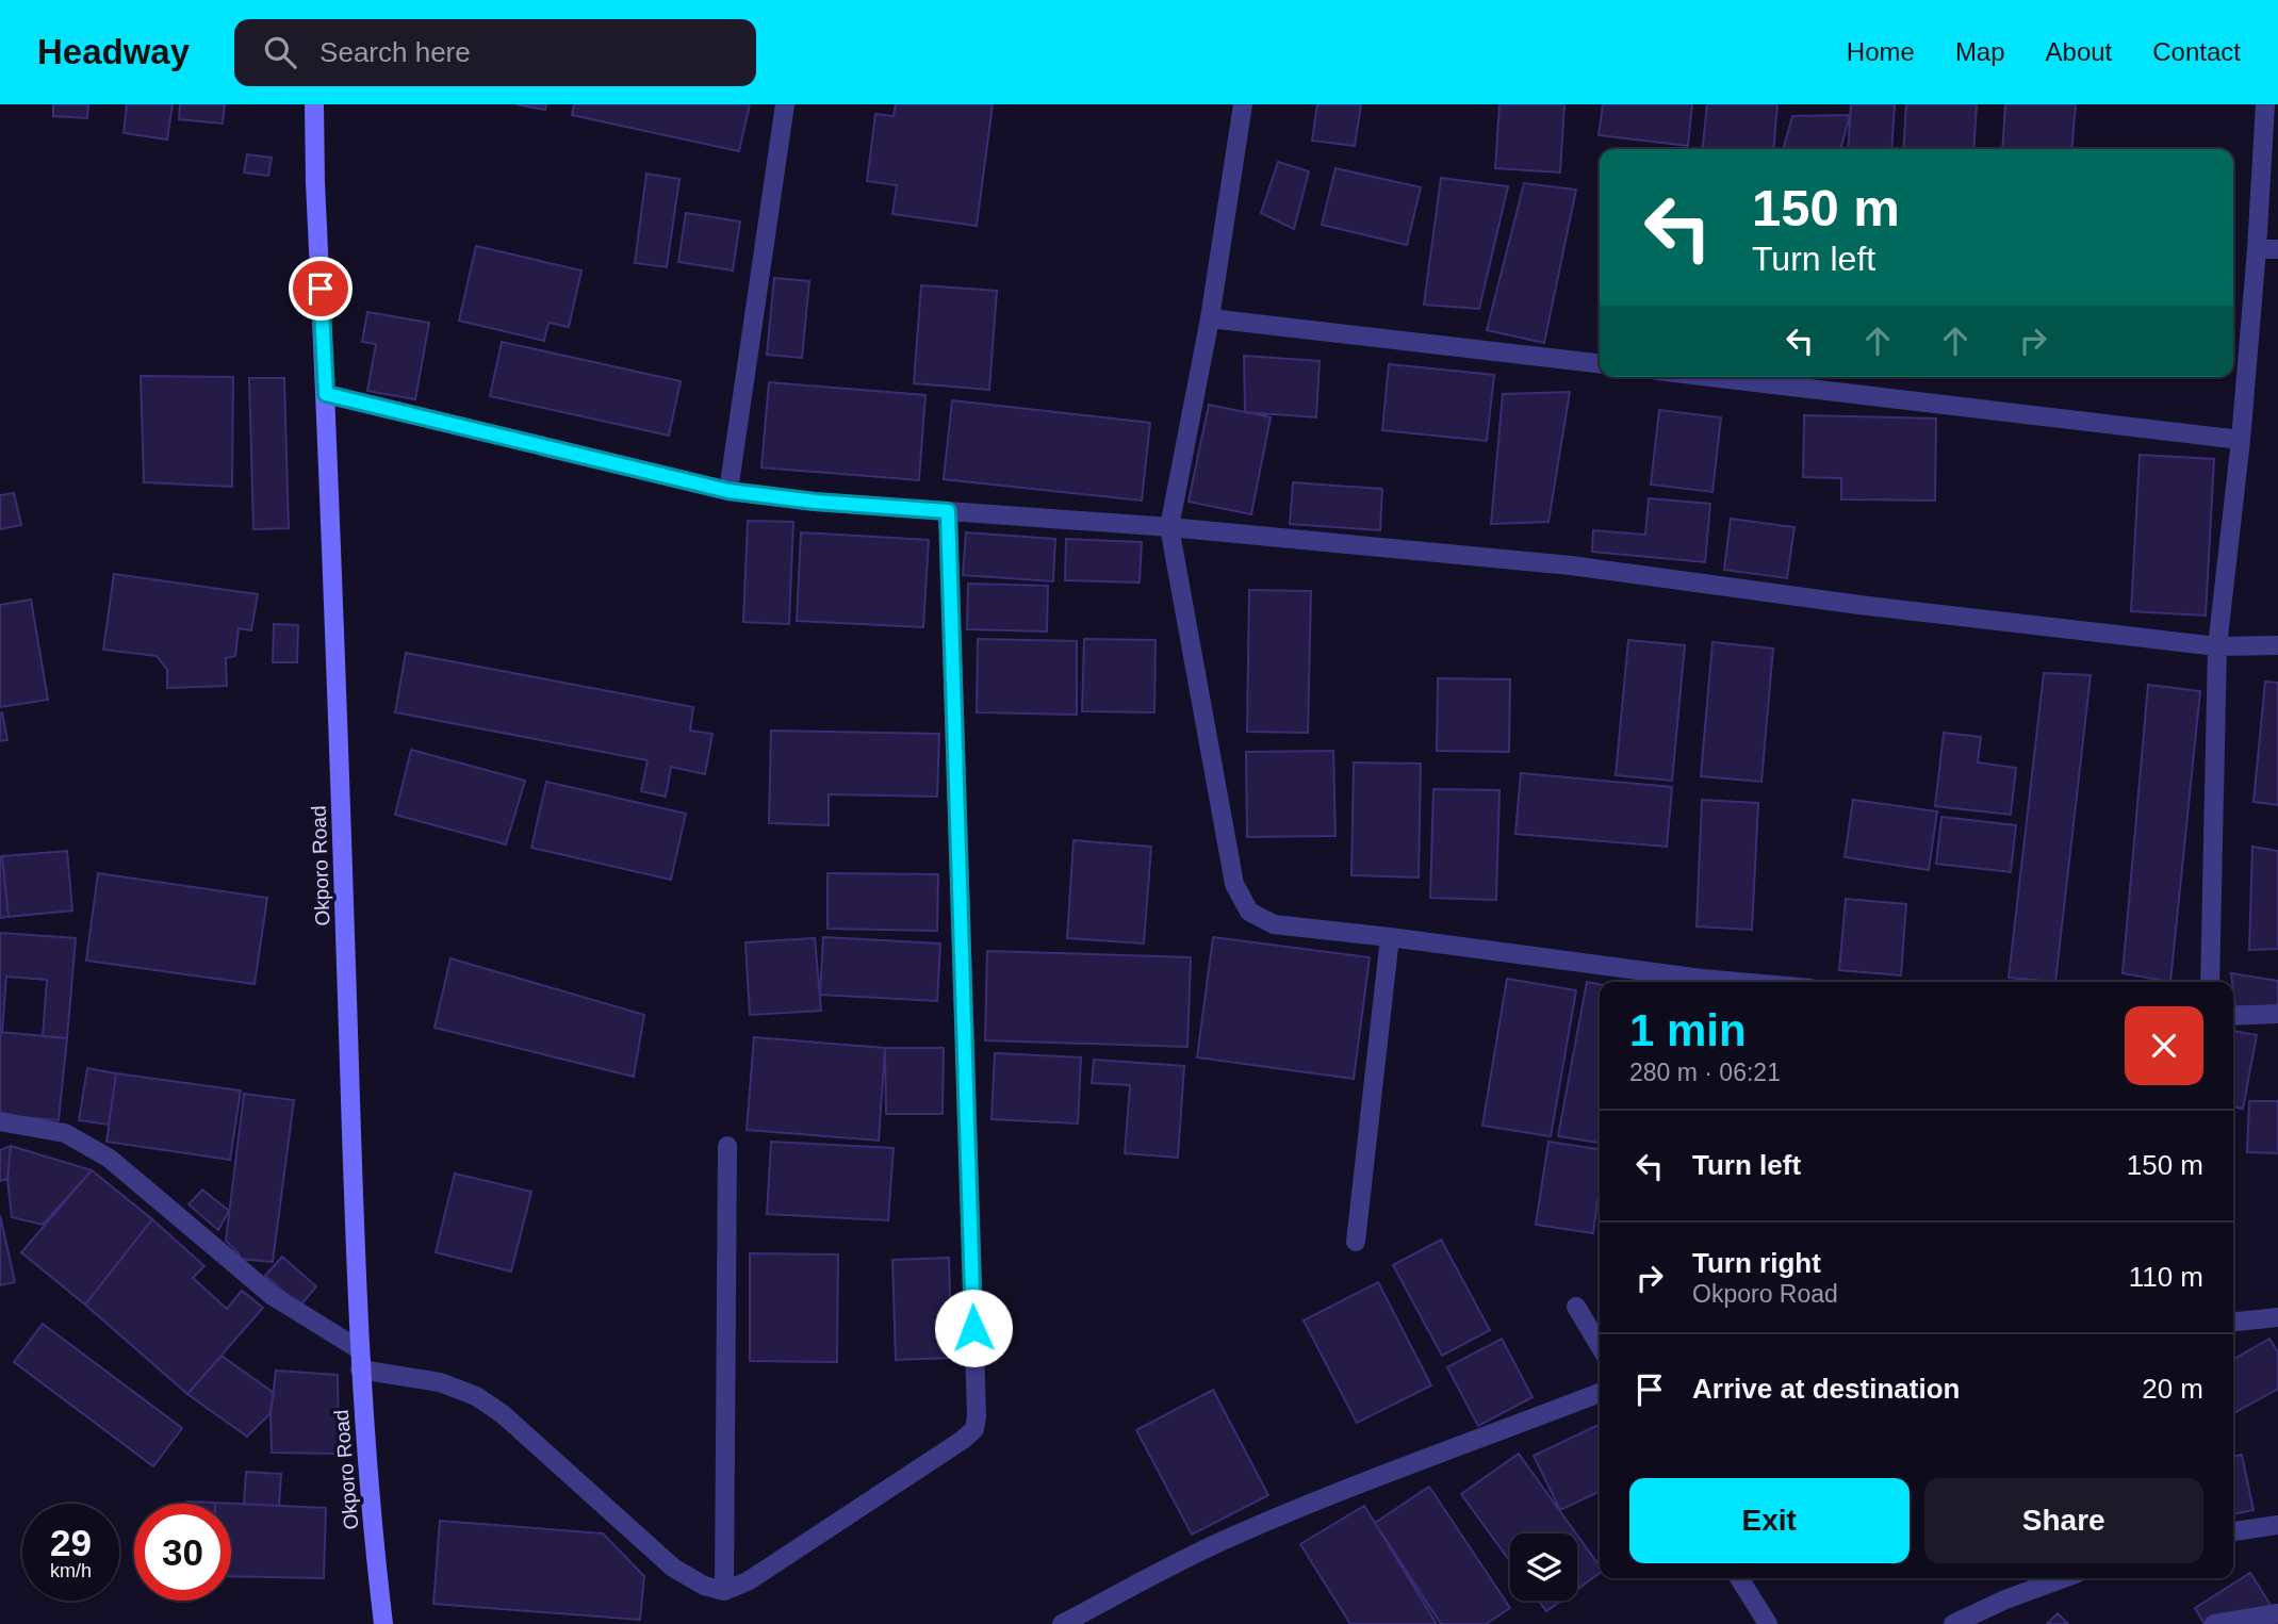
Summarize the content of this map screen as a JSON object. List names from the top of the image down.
{
  "streets": {
    "main road": ["Okporo Road"]
  },
  "page": {
    "header": "Headway",
    "search": "Search here",
    "nav": [
      "Home",
      "Map",
      "About",
      "Contact"
    ],
    "turn": ["150 m", "Turn left"],
    "heading": ["1 min", "280 m · 06:21"],
    "list": [
      {
        "name": "Turn left",
        "value": "150 m"
      },
      {
        "name": "Turn right",
        "note": "Okporo Road",
        "value": "110 m"
      },
      {
        "name": "Arrive at destination",
        "value": "20 m"
      }
    ],
    "buttons": ["Exit", "Share"],
    "speed": "29 km/h",
    "limit": "30"
  }
}
